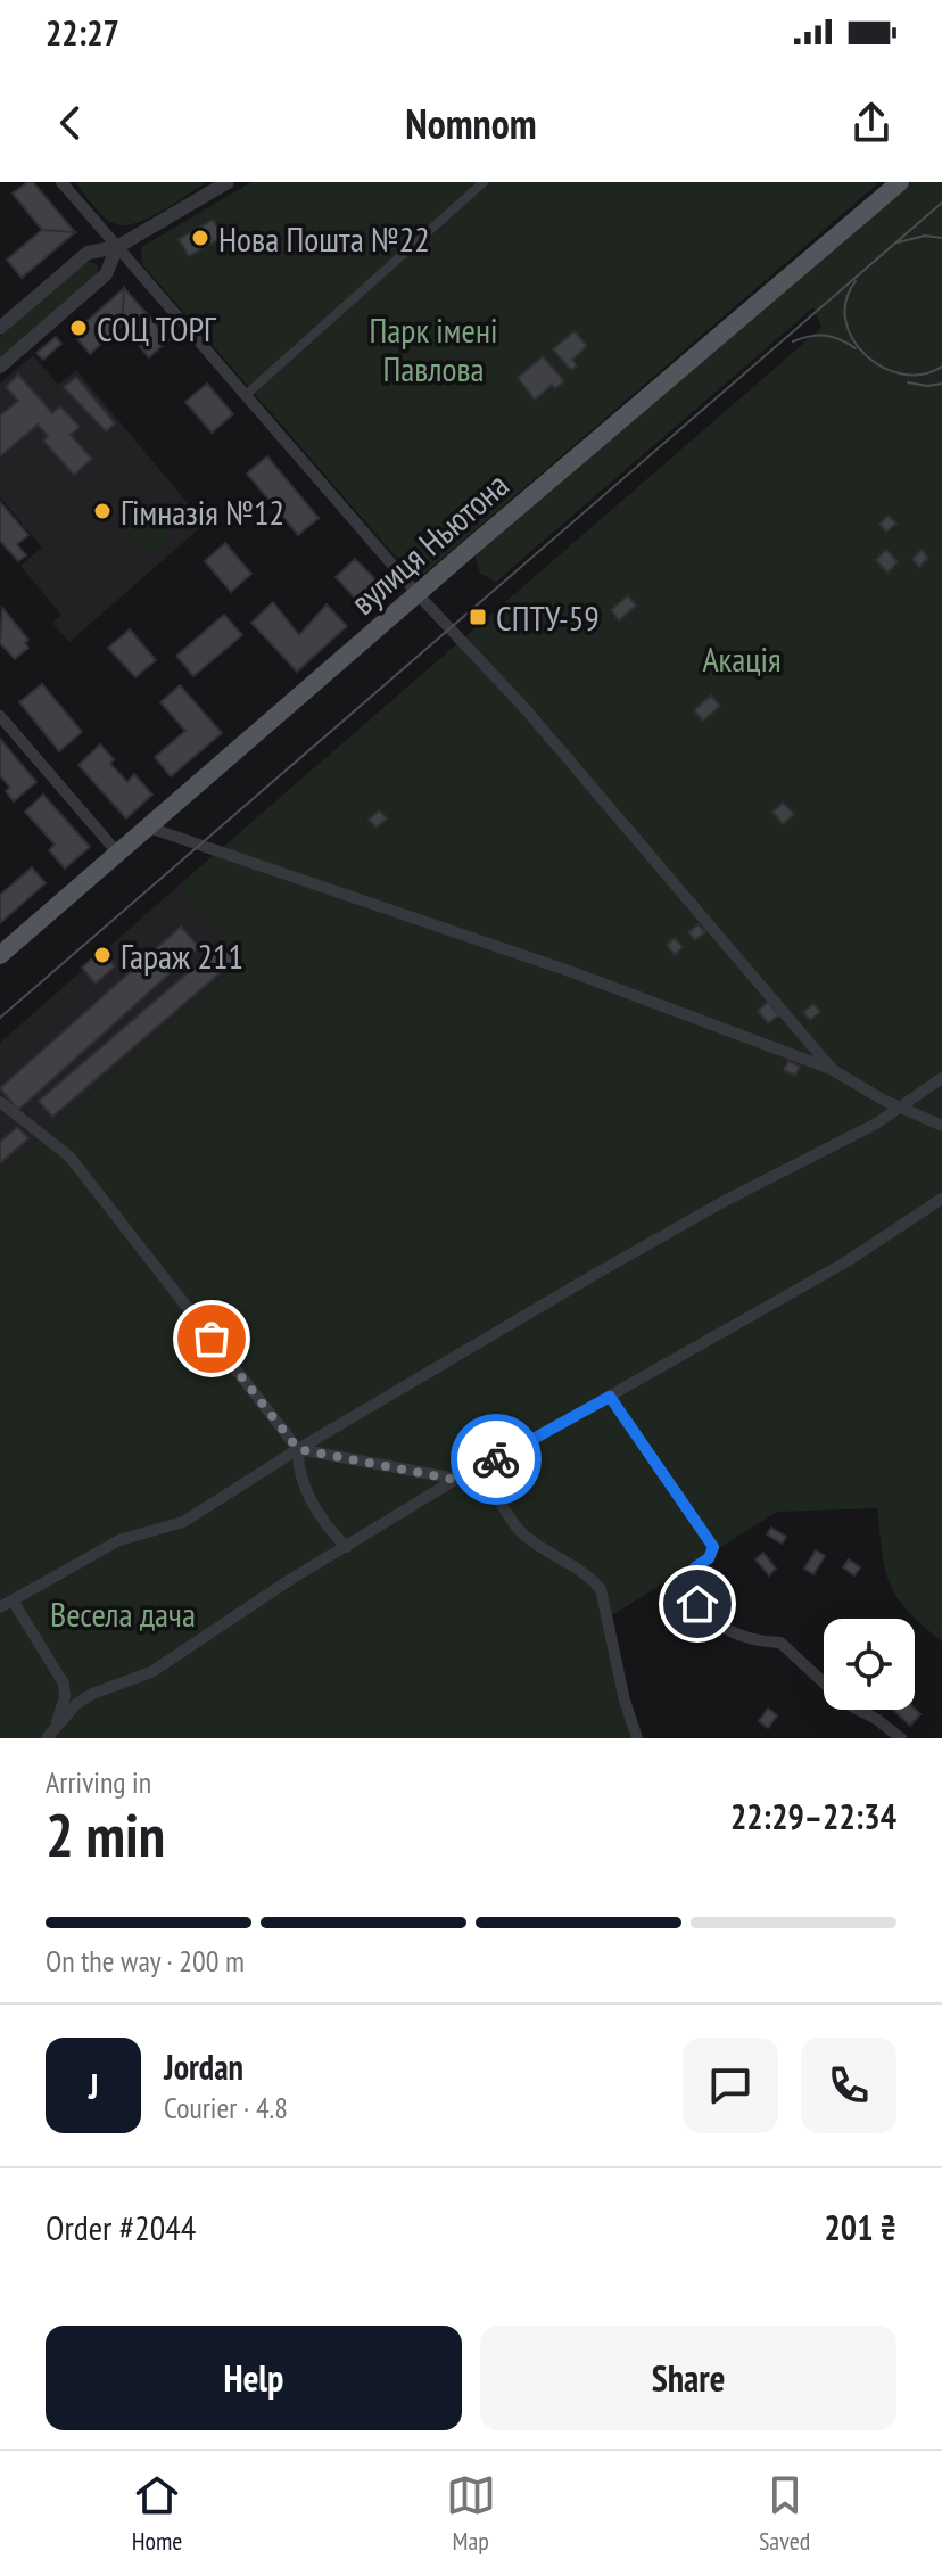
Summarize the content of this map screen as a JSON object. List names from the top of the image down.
{
  "streets": {
    "main road": ["вулиця Ньютона"]
  },
  "parks": ["Парк імені Павлова", "Акація", "Весела дача"],
  "places": {
    "other": [
      "Нова Пошта №22",
      "СОЦ ТОРГ",
      "Гімназія №12",
      "Гараж 211"
    ],
    "transit": ["СПТУ-59"]
  },
  "page": {
    "status": "22:27",
    "header": "Nomnom",
    "heading": ["2 min", "Arriving in", "22:29–22:34"],
    "panel": [
      "Jordan",
      "Courier · 4.8",
      "Order #2044",
      "201 ₴"
    ],
    "bar": "On the way · 200 m",
    "round": "J",
    "buttons": ["Help", "Share"],
    "tabs": ["Home", "Map", "Saved"]
  }
}
